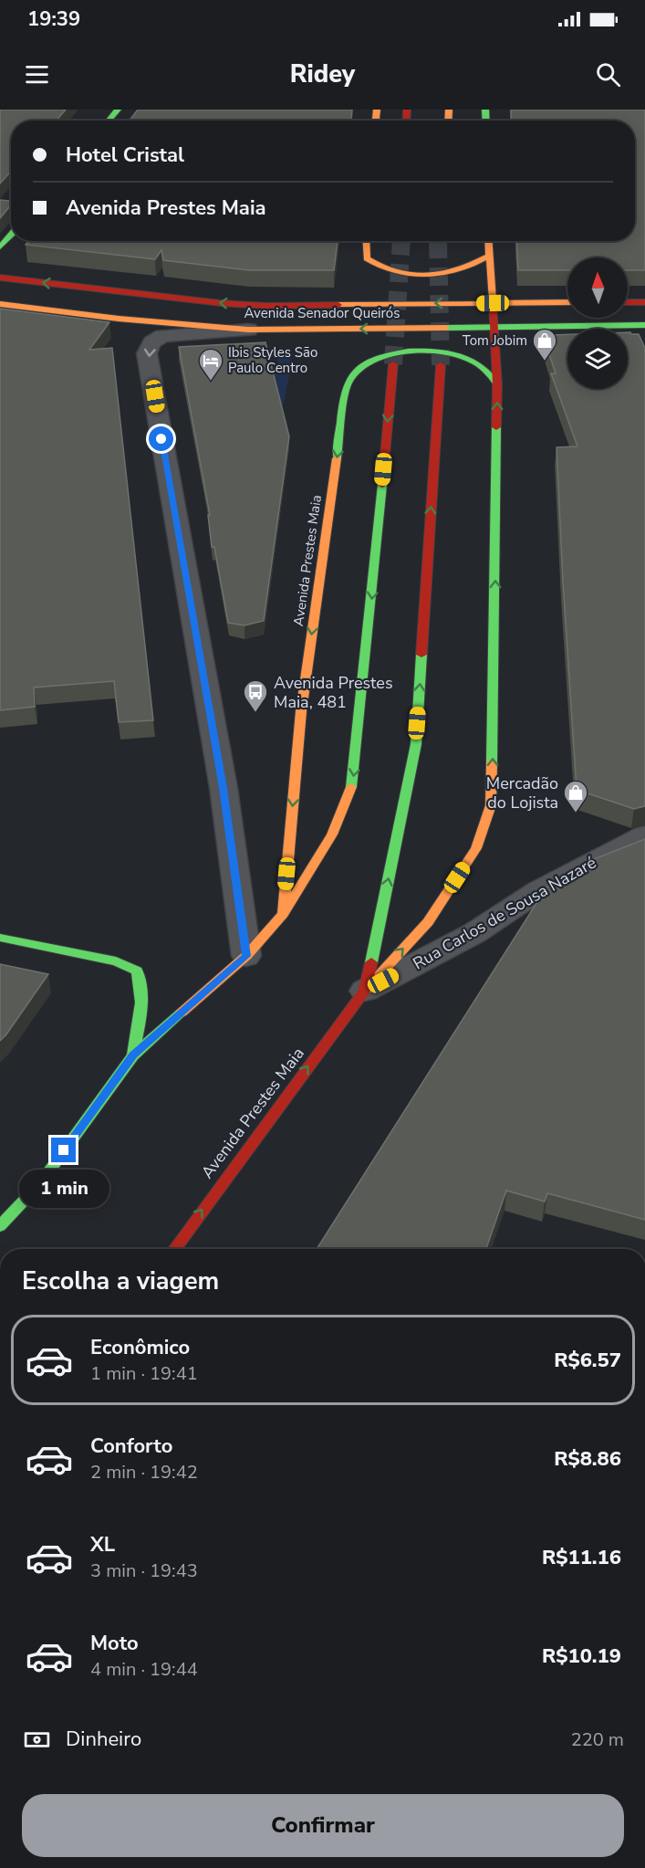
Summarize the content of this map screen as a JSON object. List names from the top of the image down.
{
  "streets": {
    "main road": ["Avenida Senador Queirós", "Avenida Prestes Maia"],
    "street": ["Rua Carlos de Sousa Nazaré"]
  },
  "crossings": [
    ["Avenida Senador Queirós", "Avenida Prestes Maia"],
    ["Avenida Prestes Maia", "Rua Carlos de Sousa Nazaré"]
  ],
  "places": {
    "shop": ["Tom Jobim", "Mercadão do Lojista"],
    "hotel": ["Ibis Styles São Paulo Centro"],
    "bus stop": ["Avenida Prestes Maia, 481"]
  },
  "north": "top",
  "page": {
    "status": "19:39",
    "header": "Ridey",
    "banner": ["Hotel Cristal", "Avenida Prestes Maia"],
    "bubble": "1 min",
    "heading": "Escolha a viagem",
    "list": [
      {
        "name": "Econômico",
        "note": "1 min · 19:41",
        "value": "R$6.57"
      },
      {
        "name": "Conforto",
        "note": "2 min · 19:42",
        "value": "R$8.86"
      },
      {
        "name": "XL",
        "note": "3 min · 19:43",
        "value": "R$11.16"
      },
      {
        "name": "Moto",
        "note": "4 min · 19:44",
        "value": "R$10.19"
      }
    ],
    "pay": ["Dinheiro", "220 m"],
    "buttons": "Confirmar"
  }
}
